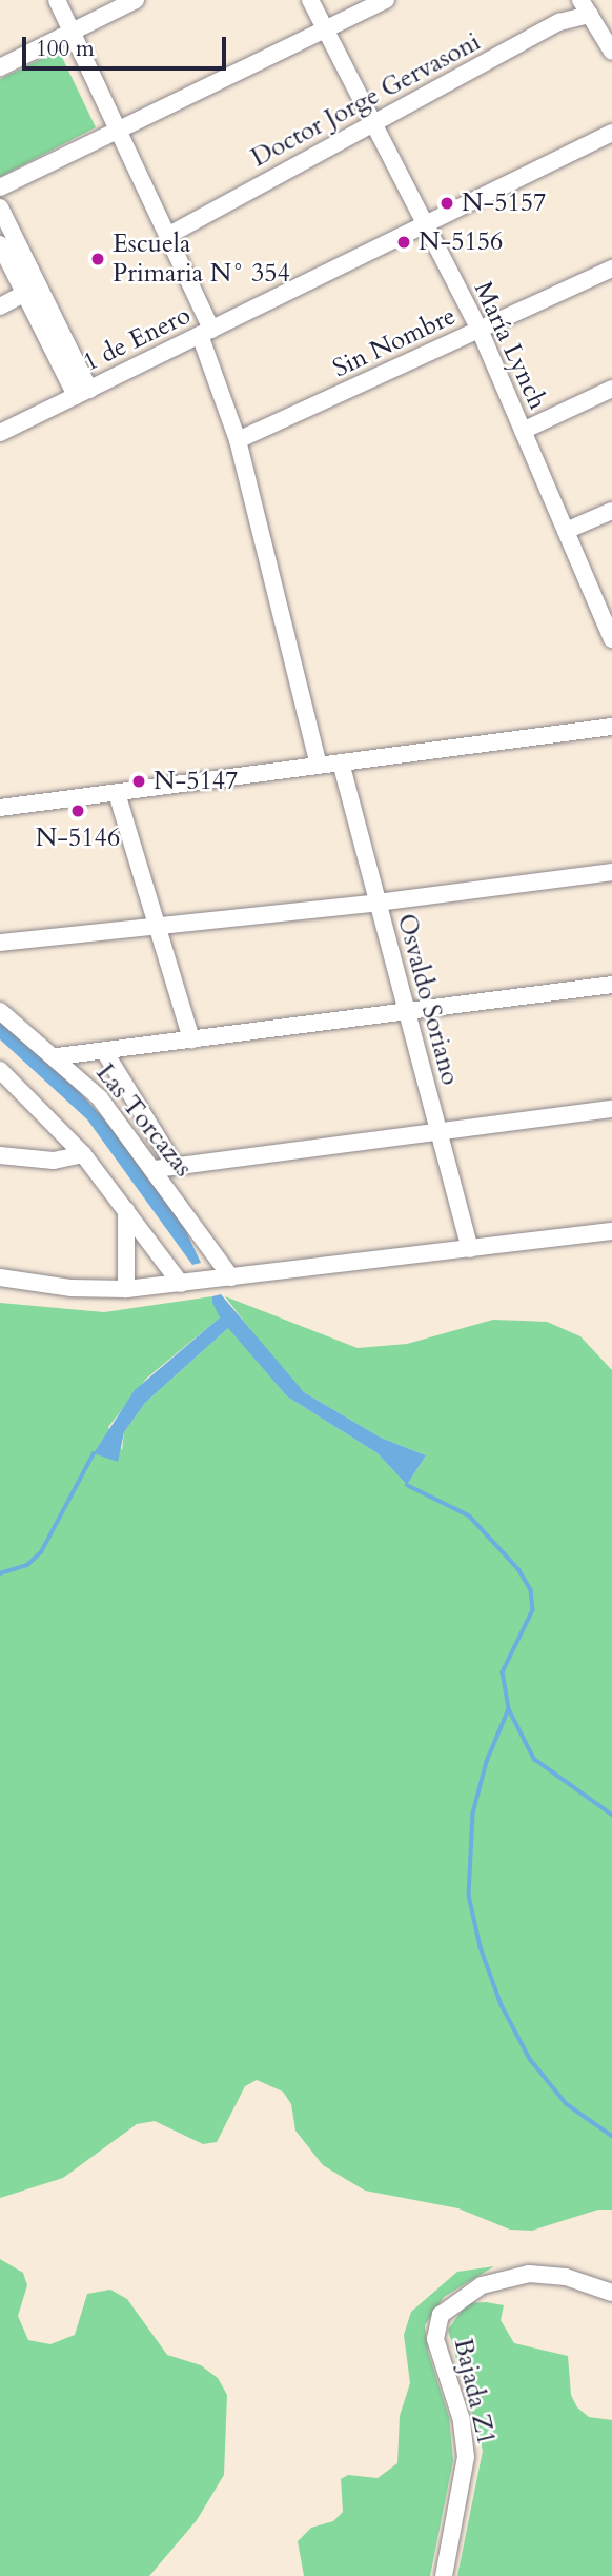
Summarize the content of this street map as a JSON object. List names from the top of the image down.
{
  "streets": {
    "street": [
      "Doctor Jorge Gervasoni",
      "1 de Enero",
      "Sin Nombre",
      "María Lynch",
      "Osvaldo Soriano",
      "Las Torcazas",
      "Bajada Z1"
    ]
  },
  "crossings": [
    ["Doctor Jorge Gervasoni", "María Lynch"],
    ["1 de Enero", "María Lynch"],
    ["Sin Nombre", "María Lynch"]
  ],
  "places": [
    "N-5157",
    "N-5156",
    "Escuela Primaria N° 354",
    "N-5147",
    "N-5146"
  ],
  "scale_bar": "100 m"
}
